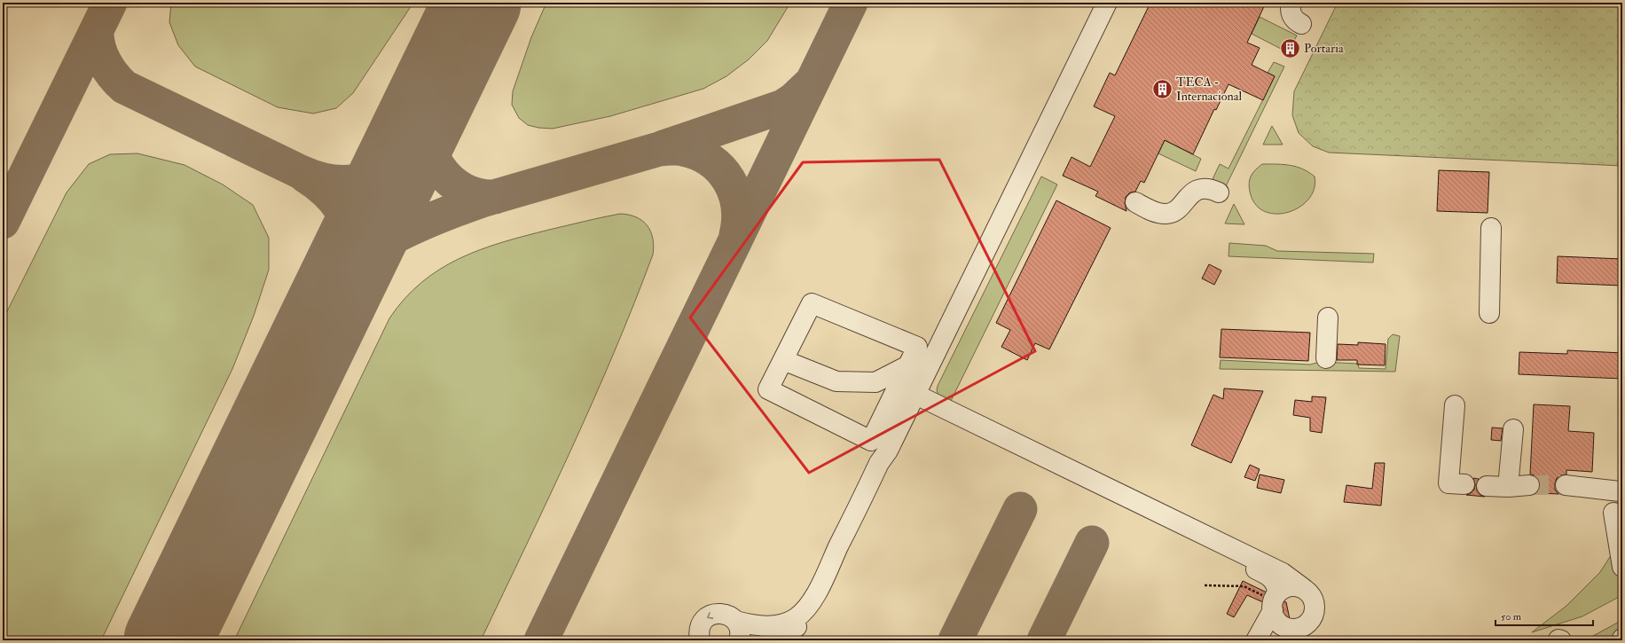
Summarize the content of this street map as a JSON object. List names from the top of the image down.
{
  "places": {
    "building": ["Portaria", "TECA - Internacional"]
  },
  "scale_bar": "50 m"
}
